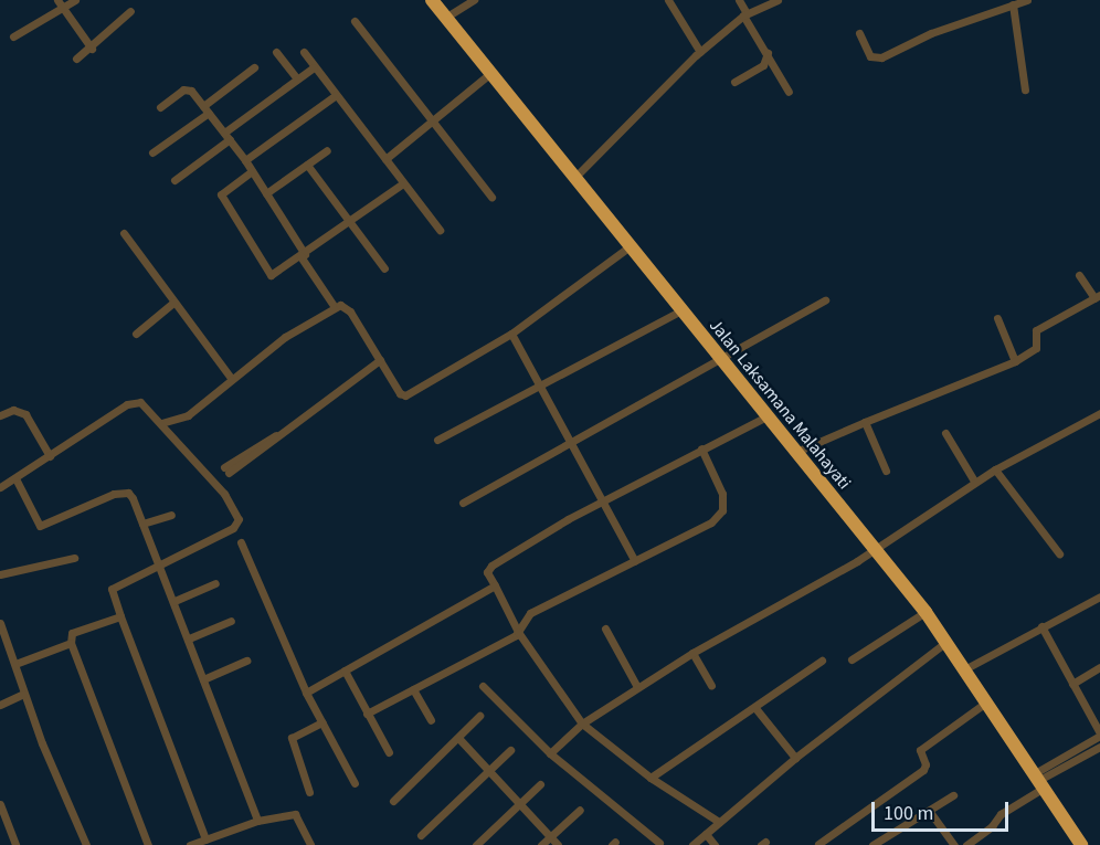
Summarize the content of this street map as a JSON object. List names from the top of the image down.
{
  "streets": {
    "highway": ["Jalan Laksamana Malahayati"]
  },
  "scale_bar": "100 m"
}
